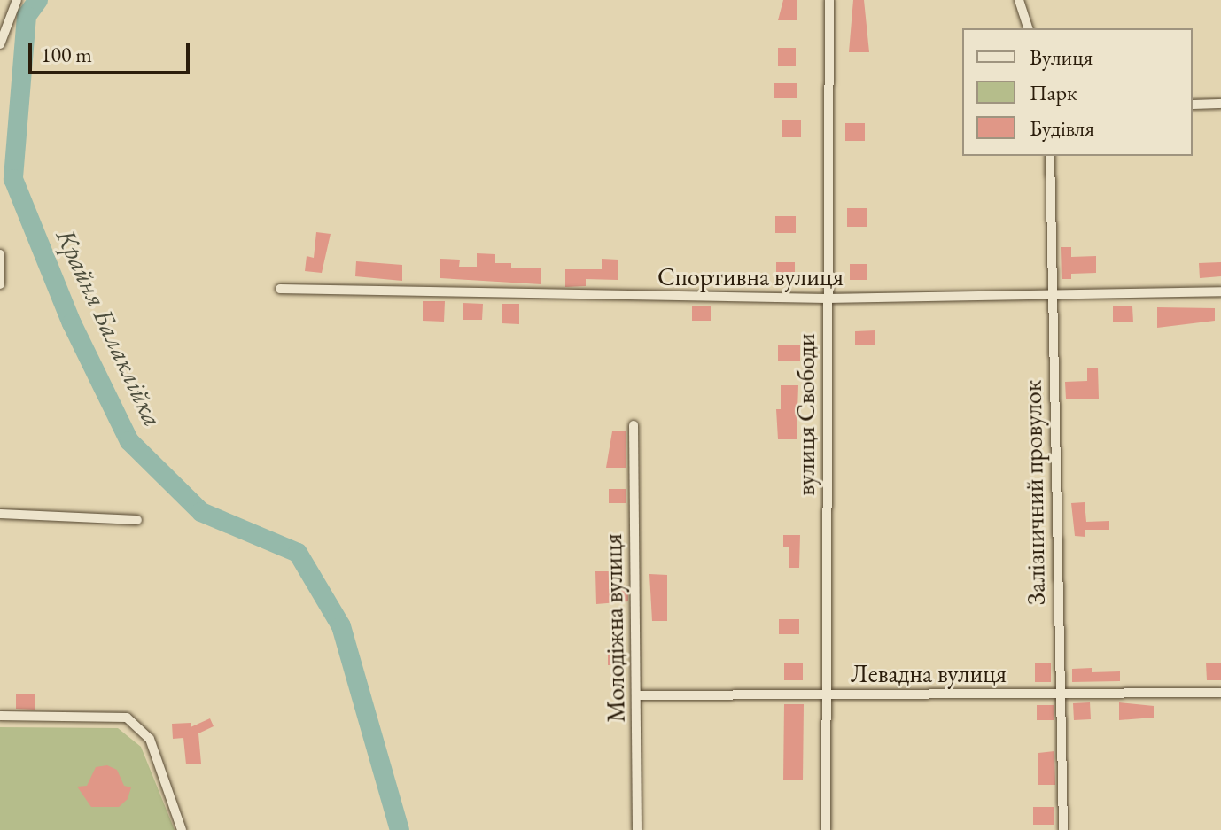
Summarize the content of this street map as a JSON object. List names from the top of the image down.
{
  "streets": {
    "street": [
      "Спортивна вулиця",
      "вулиця Свободи",
      "Залізничний провулок",
      "Молодіжна вулиця",
      "Левадна вулиця"
    ]
  },
  "crossings": [
    ["Спортивна вулиця", "вулиця Свободи"],
    ["Спортивна вулиця", "Залізничний провулок"],
    ["вулиця Свободи", "Левадна вулиця"],
    ["Залізничний провулок", "Левадна вулиця"],
    ["Молодіжна вулиця", "Левадна вулиця"]
  ],
  "water": ["Крайня Балаклійка"],
  "legend": ["Вулиця", "Парк", "Будівля"],
  "scale_bar": "100 m"
}
